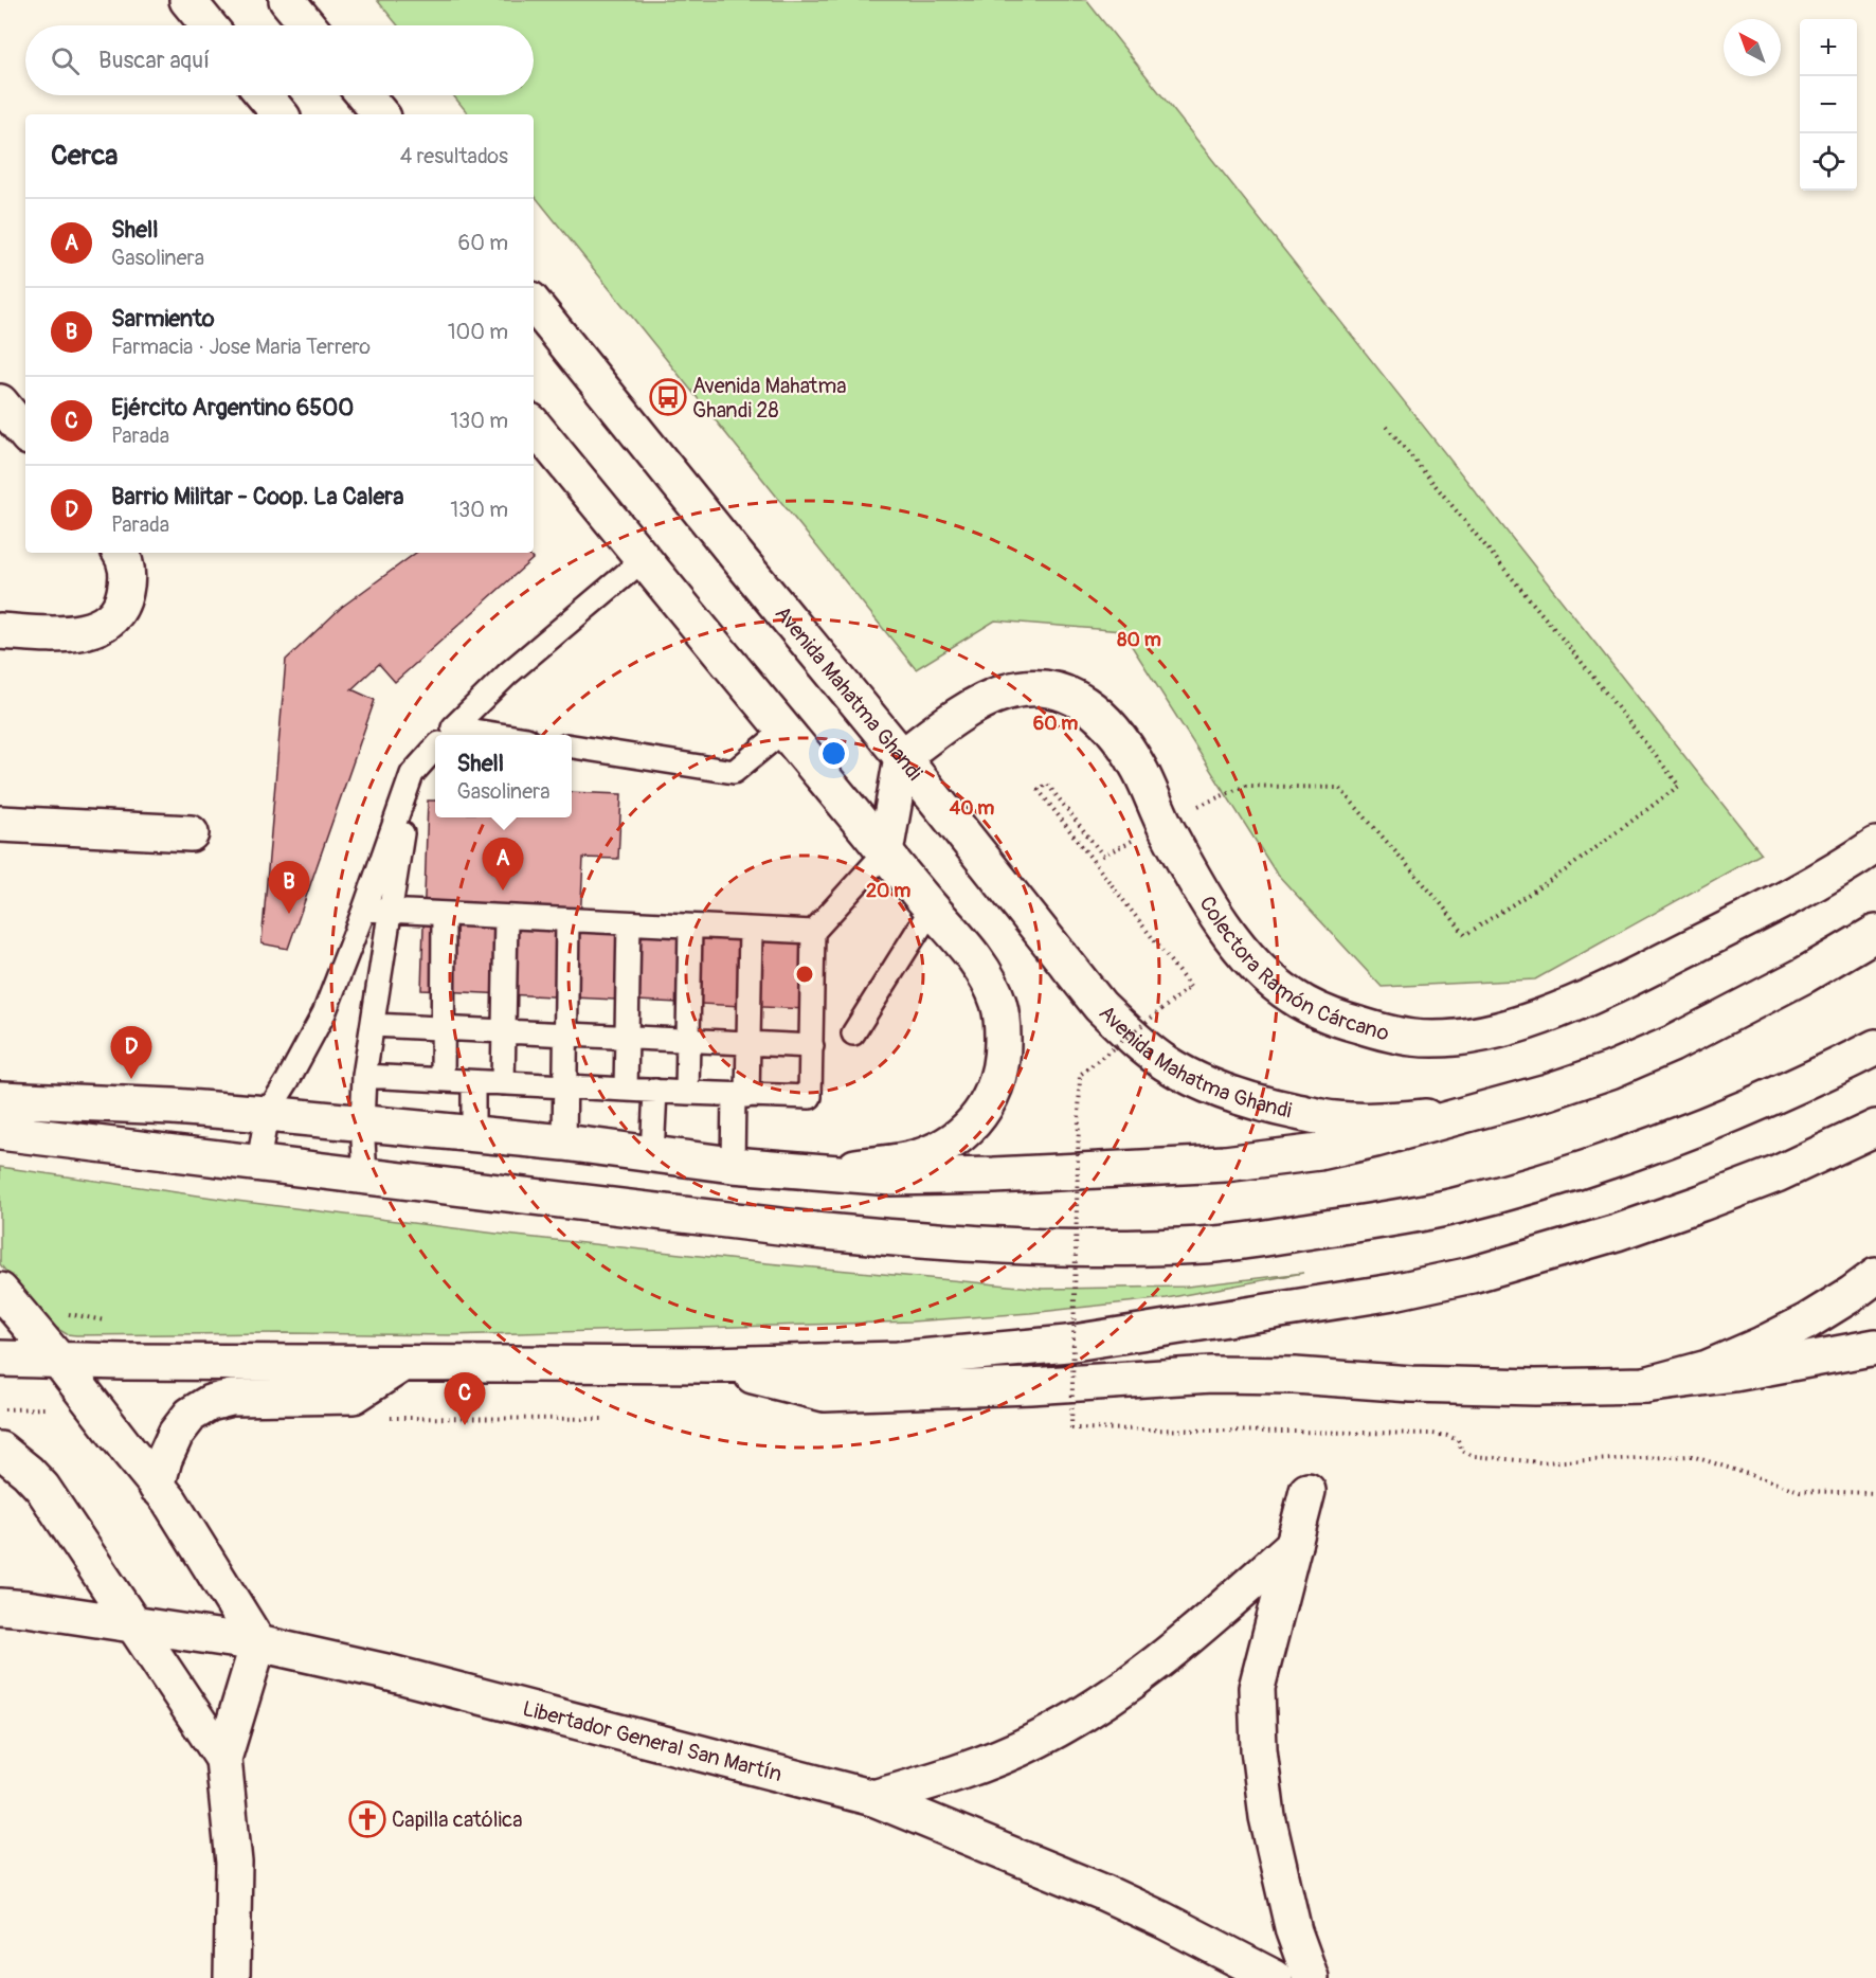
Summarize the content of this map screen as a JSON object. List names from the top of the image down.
{
  "streets": {
    "main road": ["Avenida Mahatma Ghandi", "Colectora Ramón Cárcano", "Libertador General San Martín"]
  },
  "crossings": [
    ["Avenida Mahatma Ghandi", "Colectora Ramón Cárcano"]
  ],
  "places": {
    "bus stop": ["Avenida Mahatma Ghandi 28"],
    "church": ["Capilla católica"]
  },
  "north": "top left",
  "page": {
    "map_buttons": ["+", "−"],
    "search": "Buscar aquí",
    "heading": ["Cerca", "4 resultados"],
    "list": [
      {
        "mark": "A",
        "name": "Shell",
        "note": "Gasolinera",
        "value": "60 m"
      },
      {
        "mark": "B",
        "name": "Sarmiento",
        "note": "Farmacia · Jose Maria Terrero",
        "value": "100 m"
      },
      {
        "mark": "C",
        "name": "Ejército Argentino 6500",
        "note": "Parada",
        "value": "130 m"
      },
      {
        "mark": "D",
        "name": "Barrio Militar - Coop. La Calera",
        "note": "Parada",
        "value": "130 m"
      }
    ],
    "popup": ["Shell", "Gasolinera"],
    "pins": [
      "A",
      "B",
      "D",
      "C"
    ]
  },
  "rings": [
    "80 m",
    "60 m",
    "40 m",
    "20 m"
  ]
}
